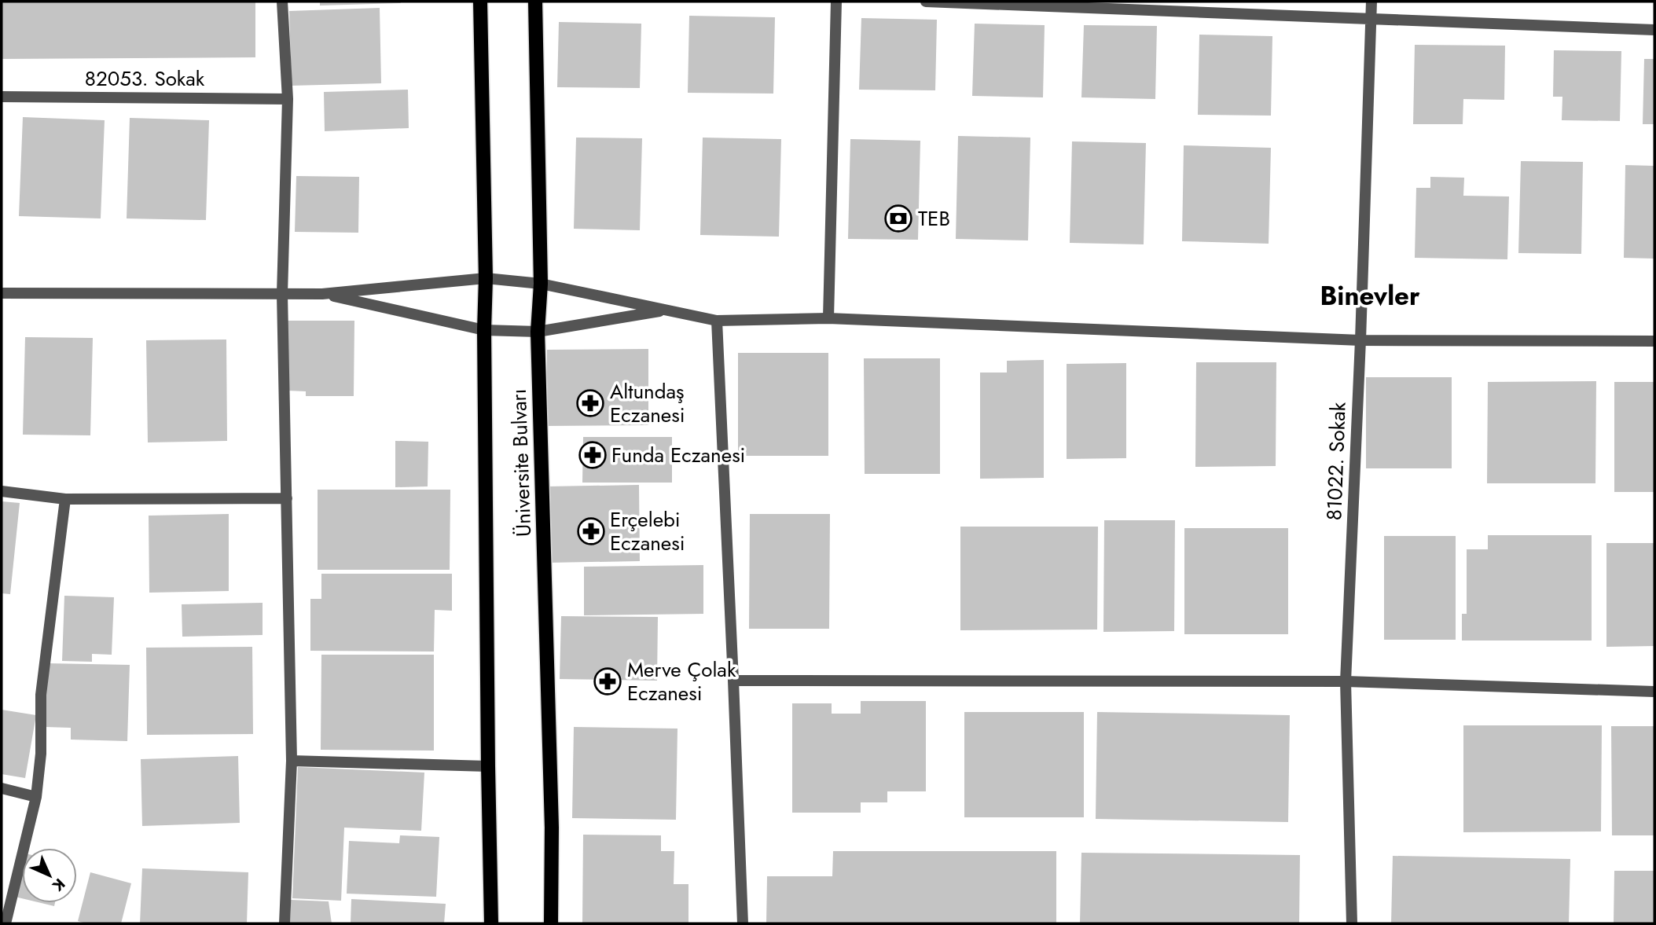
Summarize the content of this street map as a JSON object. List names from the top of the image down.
{
  "streets": {
    "main road": ["Üniversite Bulvarı"],
    "street": ["82053. Sokak", "81022. Sokak"]
  },
  "districts": ["Binevler"],
  "places": {
    "bank": ["TEB"],
    "pharmacy": [
      "Altundaş Eczanesi",
      "Funda Eczanesi",
      "Erçelebi Eczanesi",
      "Merve Çolak Eczanesi"
    ]
  },
  "north": "bottom right"
}
